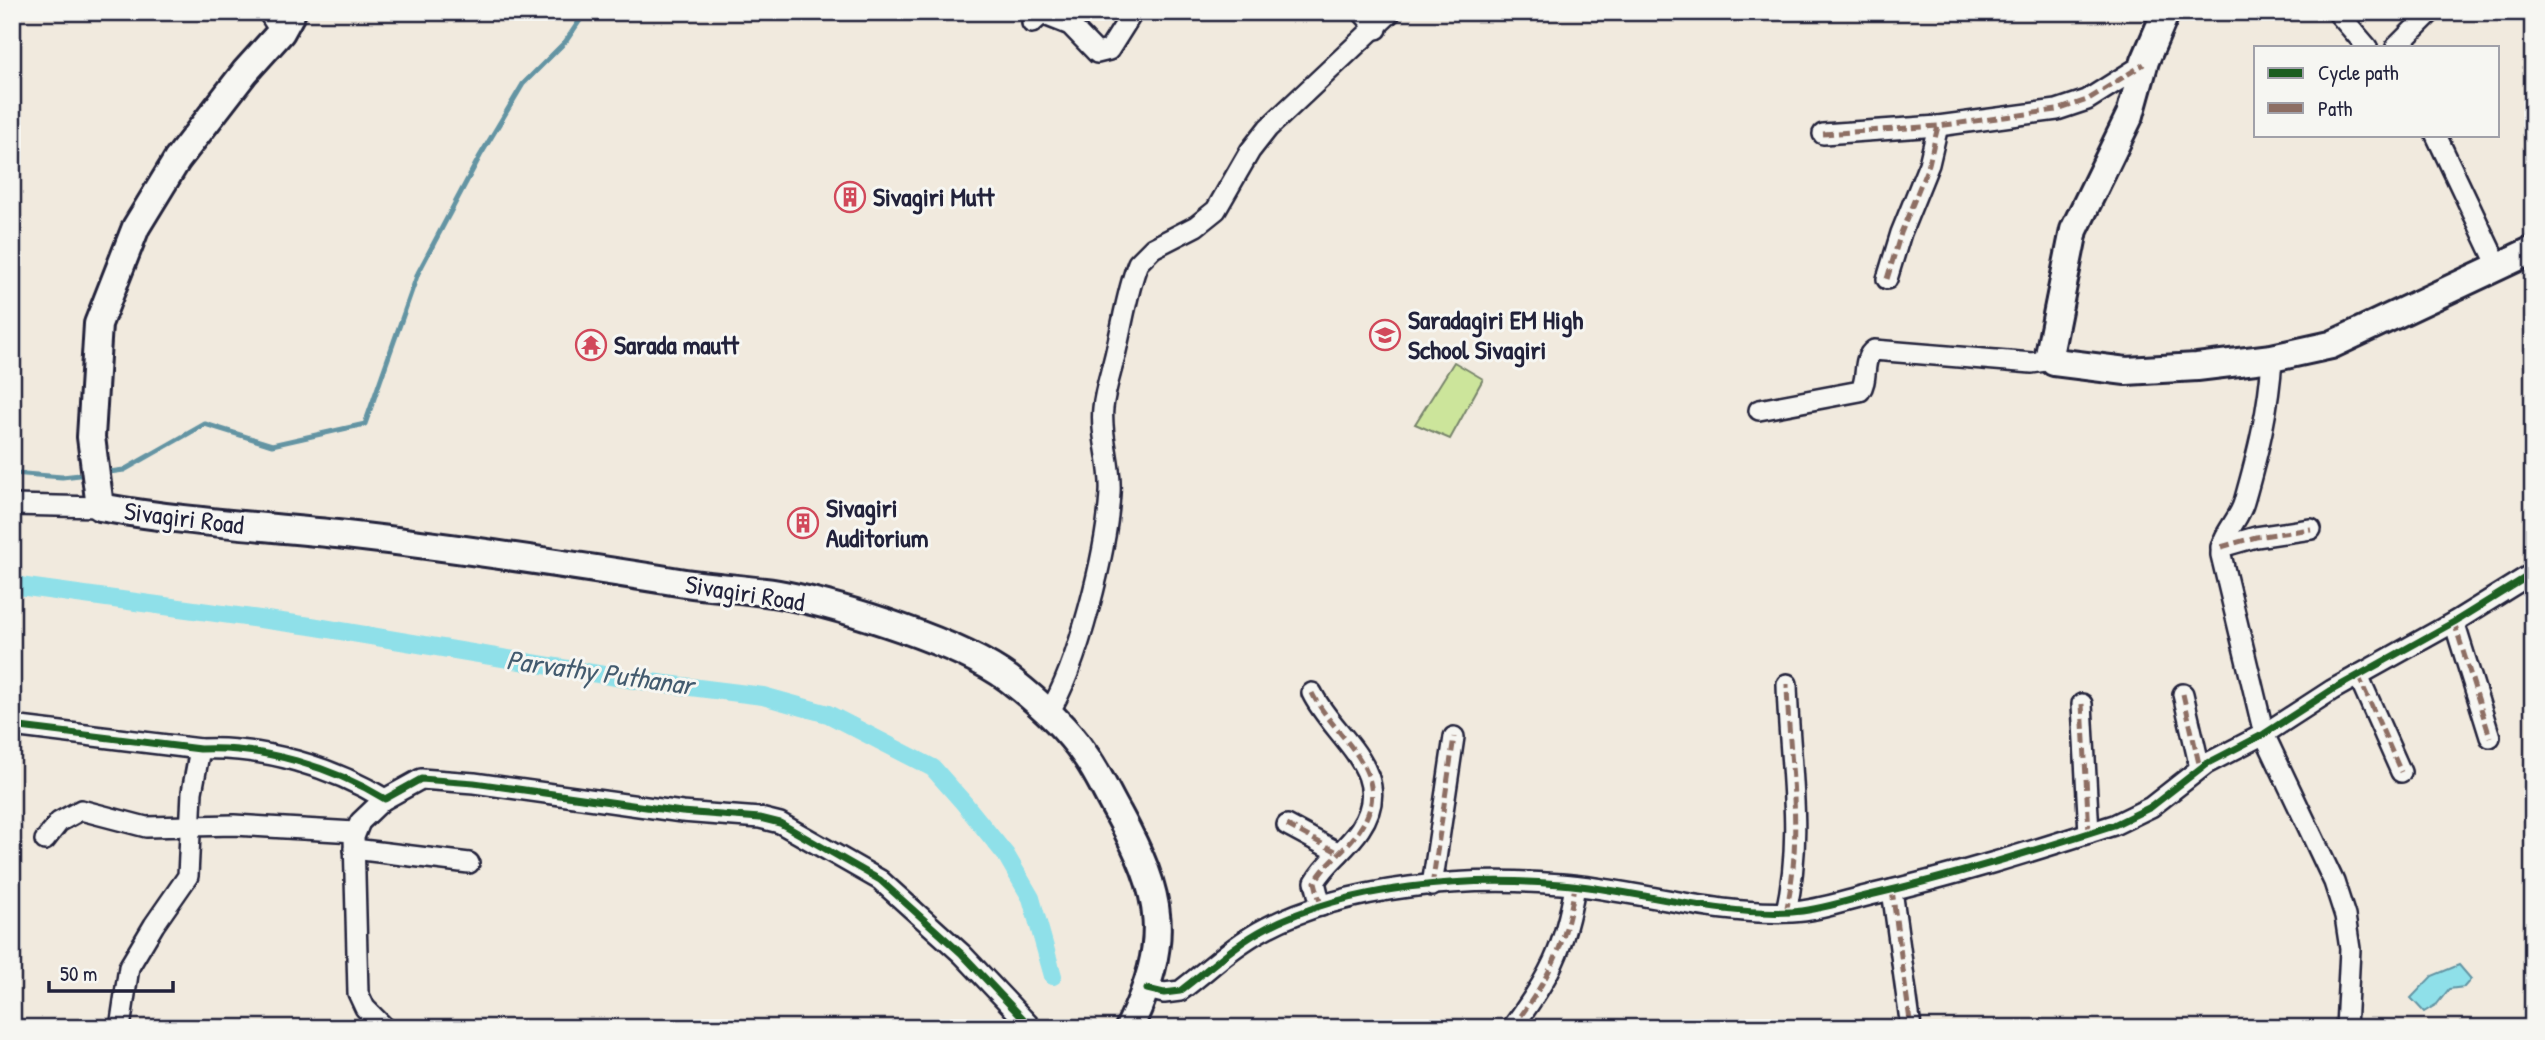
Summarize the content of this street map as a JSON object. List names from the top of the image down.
{
  "streets": {
    "main road": ["Sivagiri Road"]
  },
  "water": ["Parvathy Puthanar"],
  "places": {
    "building": ["Sivagiri Mutt", "Sivagiri Auditorium"],
    "school or university": ["Saradagiri EM High School Sivagiri"],
    "temple": ["Sarada mautt"]
  },
  "legend": ["Cycle path", "Path"],
  "scale_bar": "50 m"
}
